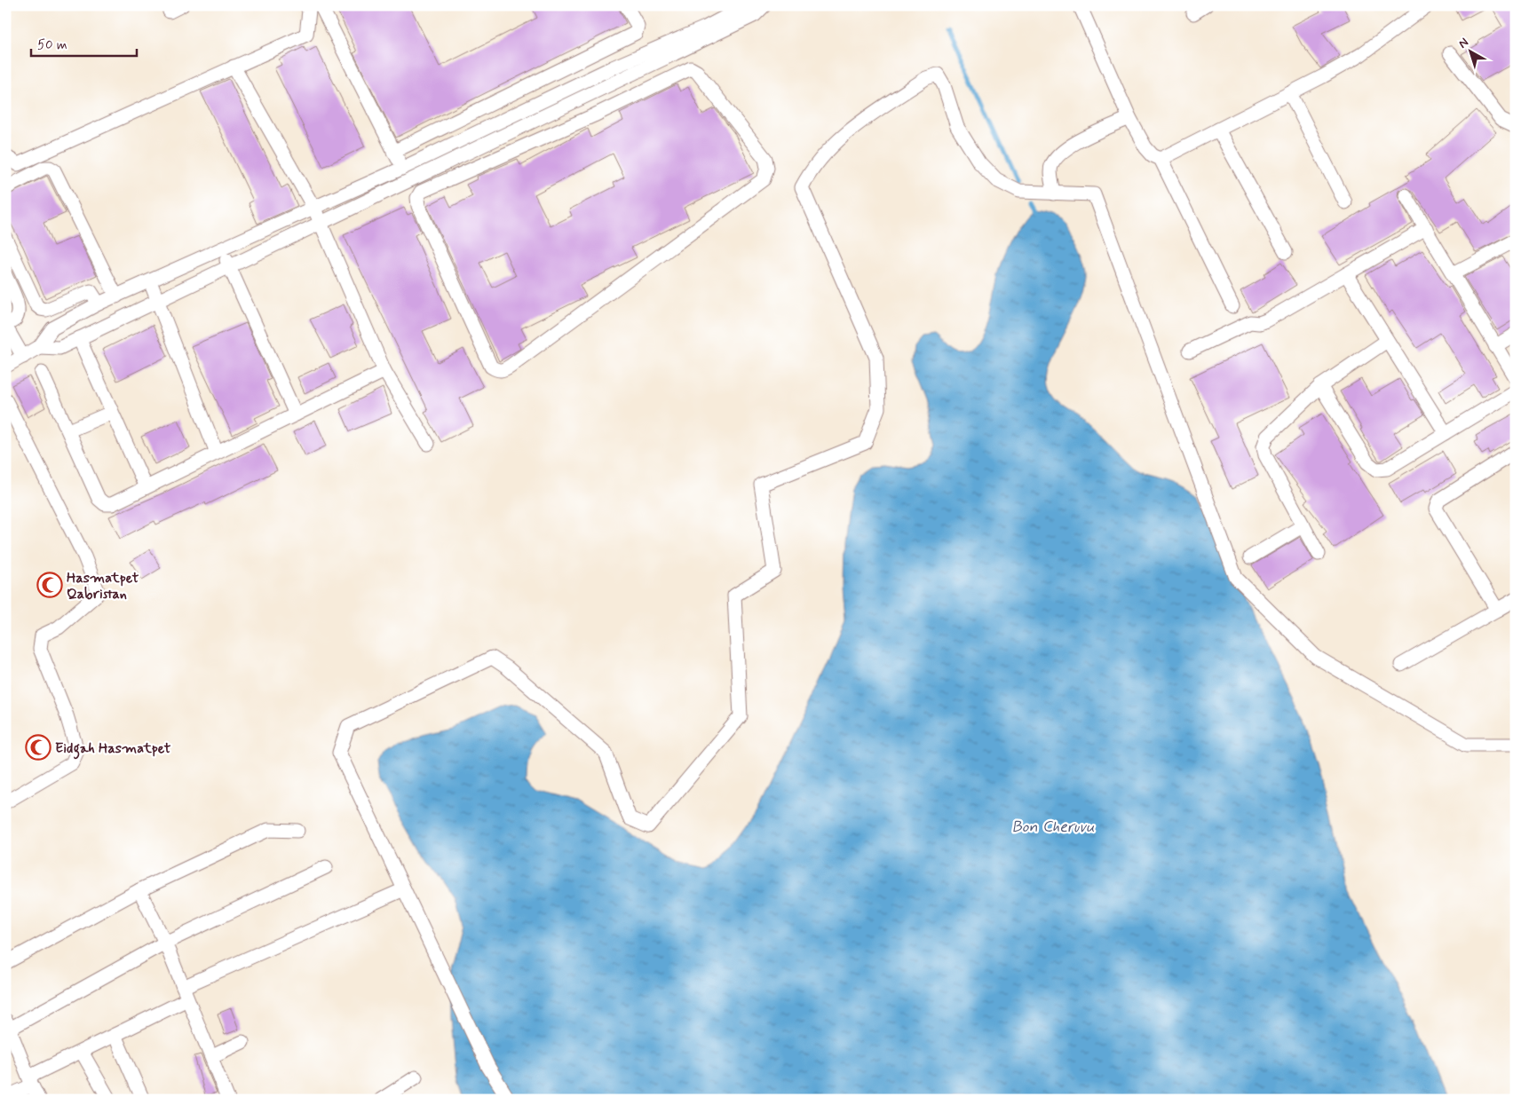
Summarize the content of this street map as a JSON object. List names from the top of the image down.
{
  "water": ["Bon Cheruvu"],
  "places": {
    "mosque": ["Hasmatpet Qabristan", "Eidgah Hasmatpet"]
  },
  "scale_bar": "50 m",
  "north": "top left"
}
